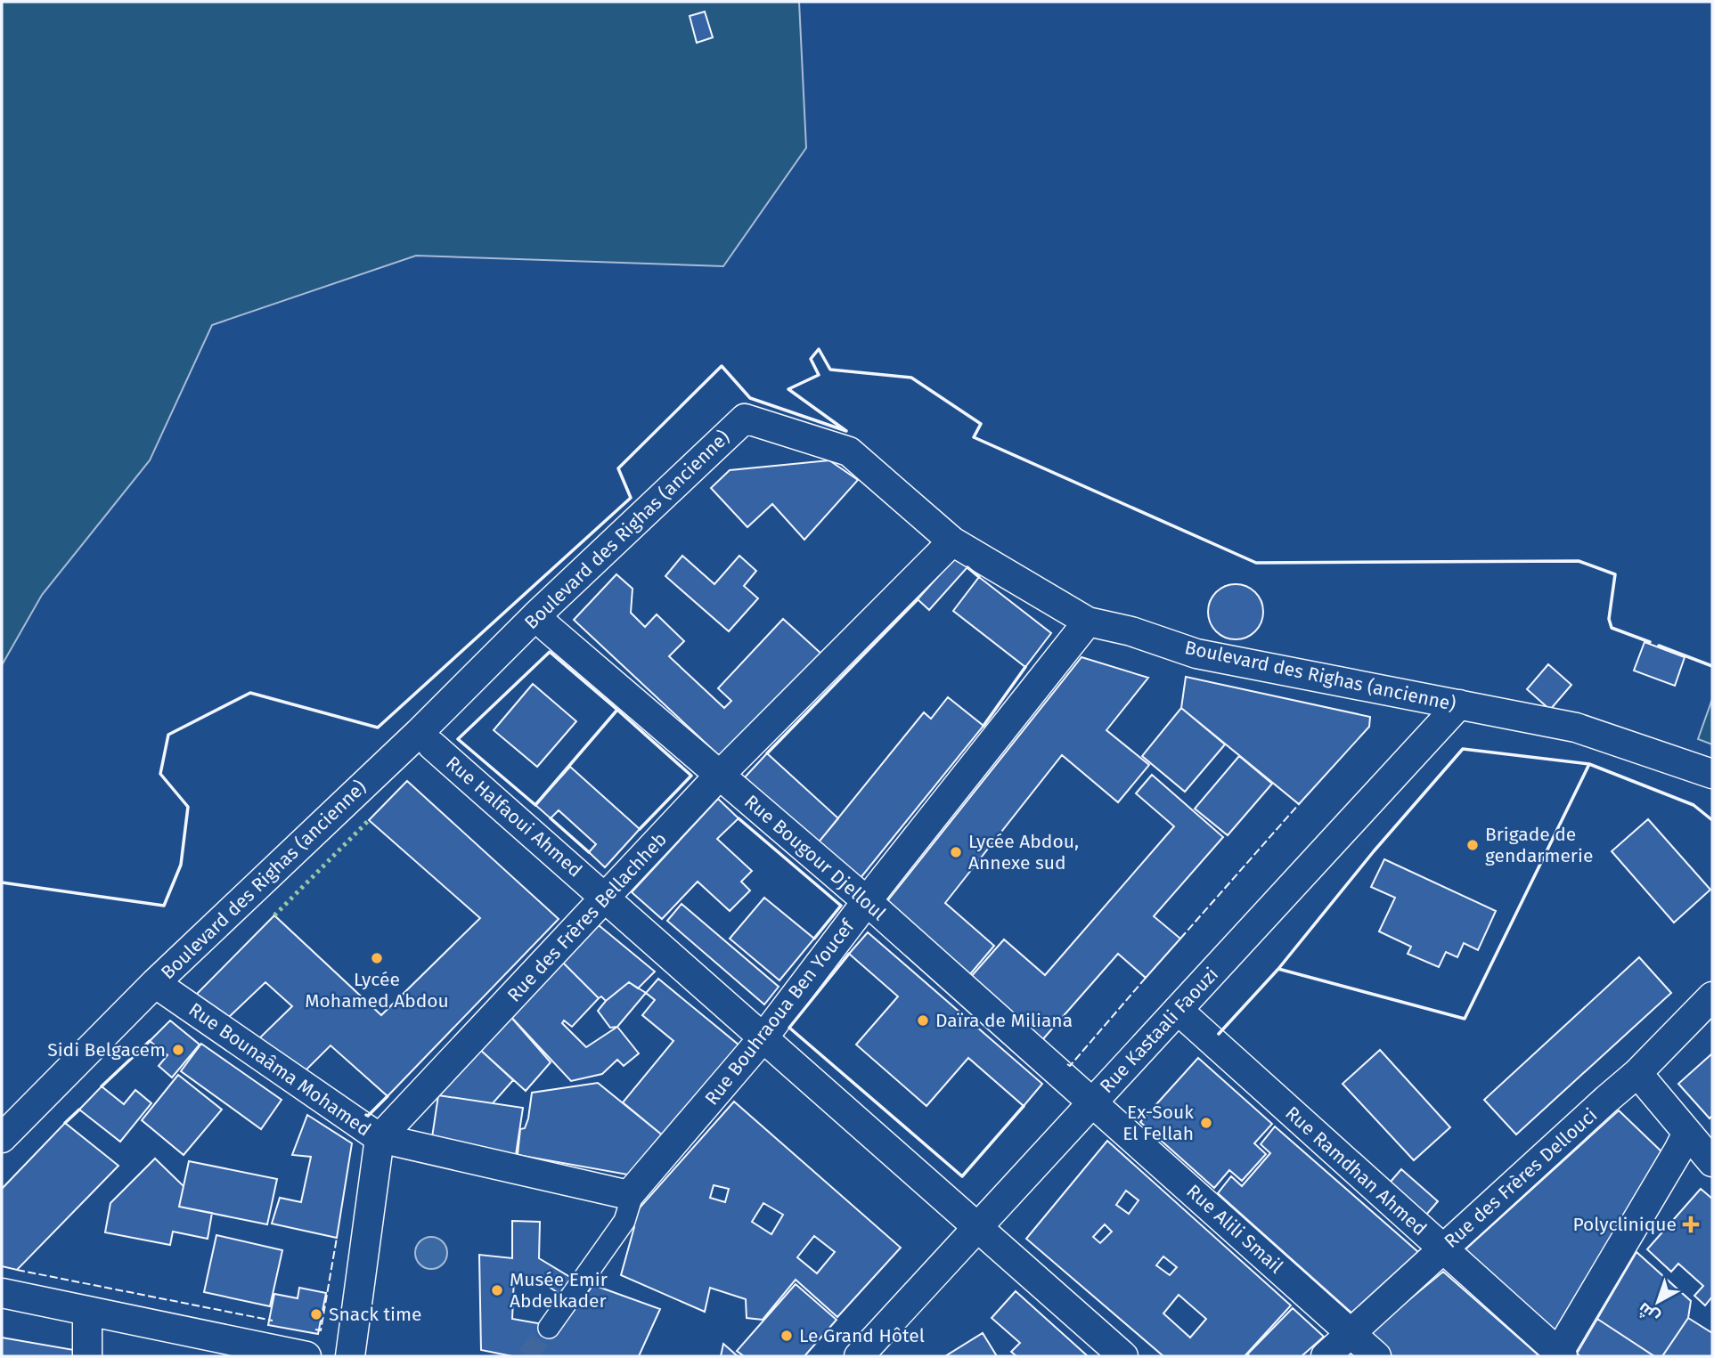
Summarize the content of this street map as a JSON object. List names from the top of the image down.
{
  "streets": {
    "street": [
      "Boulevard des Righas (ancienne)",
      "Rue Halfaoui Ahmed",
      "Rue Bougour Djelloul",
      "Rue des Frères Bellachheb",
      "Rue Bouhraoua Ben Youcef",
      "Rue Kastaali Faouzi",
      "Rue Bounaâma Mohamed",
      "Rue Ramdhan Ahmed",
      "Rue des Frères Dellouci",
      "Rue Alili Smail"
    ]
  },
  "crossings": [
    ["Boulevard des Righas (ancienne)", "Rue Bougour Djelloul"],
    ["Boulevard des Righas (ancienne)", "Rue des Frères Bellachheb"],
    ["Boulevard des Righas (ancienne)", "Rue Bouhraoua Ben Youcef"],
    ["Boulevard des Righas (ancienne)", "Rue Kastaali Faouzi"],
    ["Boulevard des Righas (ancienne)", "Rue Bounaâma Mohamed"],
    ["Rue Halfaoui Ahmed", "Rue des Frères Bellachheb"],
    ["Rue Halfaoui Ahmed", "Rue Bouhraoua Ben Youcef"],
    ["Rue Halfaoui Ahmed", "Rue Kastaali Faouzi"],
    ["Rue Bougour Djelloul", "Rue des Frères Bellachheb"],
    ["Rue Bougour Djelloul", "Rue Bouhraoua Ben Youcef"],
    ["Rue Bougour Djelloul", "Rue Kastaali Faouzi"],
    ["Rue Bougour Djelloul", "Rue Alili Smail"],
    ["Rue des Frères Bellachheb", "Rue Bounaâma Mohamed"],
    ["Rue Bouhraoua Ben Youcef", "Rue Bounaâma Mohamed"],
    ["Rue Kastaali Faouzi", "Rue Ramdhan Ahmed"],
    ["Rue Kastaali Faouzi", "Rue Alili Smail"],
    ["Rue Ramdhan Ahmed", "Rue des Frères Dellouci"],
    ["Rue des Frères Dellouci", "Rue Alili Smail"]
  ],
  "places": {
    "other": [
      "Brigade de gendarmerie",
      "Lycée Abdou, Annexe sud",
      "Lycée Mohamed Abdou",
      "Daïra de Miliana",
      "Sidi Belgacem",
      "Ex-Souk El Fellah",
      "Musée Emir Abdelkader",
      "Snack time",
      "Le Grand Hôtel"
    ],
    "health": ["Polyclinique"]
  },
  "north": "bottom left"
}
